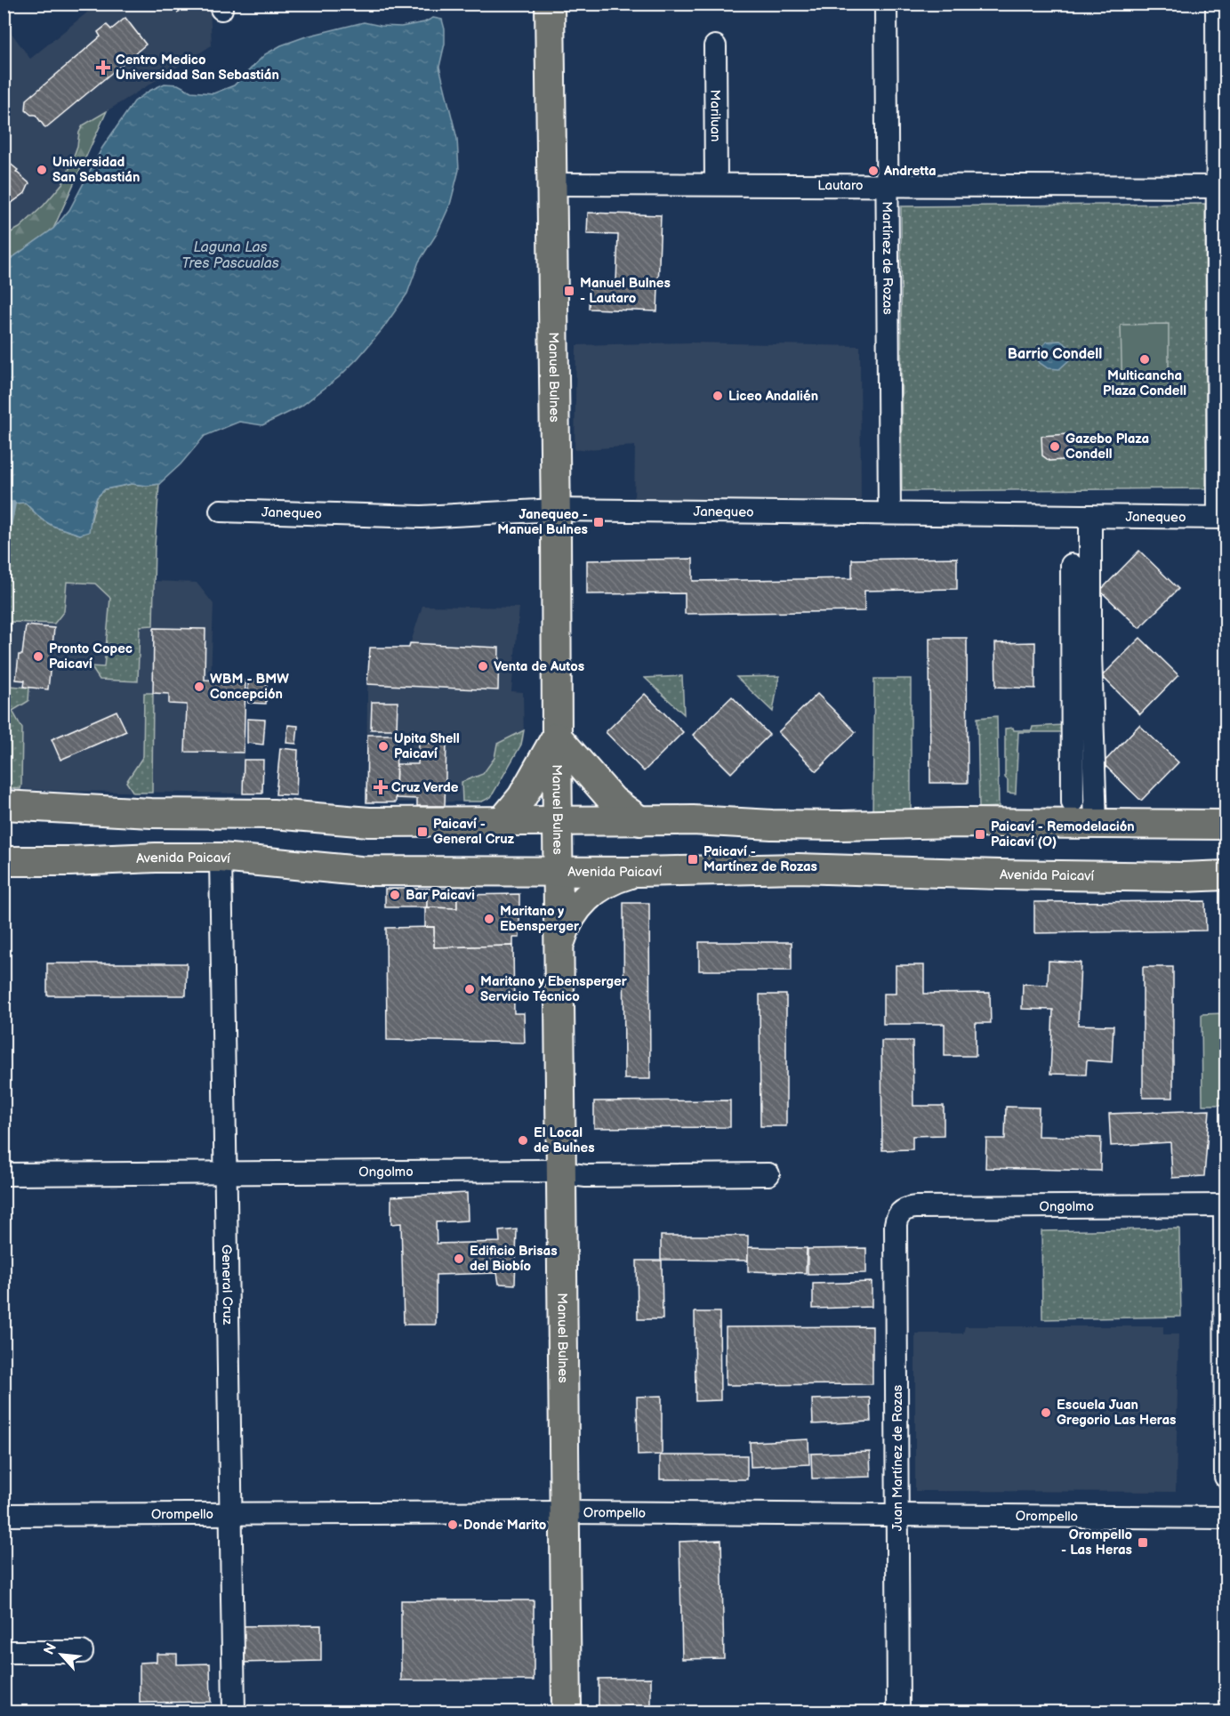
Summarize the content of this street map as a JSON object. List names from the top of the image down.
{
  "streets": {
    "main road": ["Manuel Bulnes", "Avenida Paicaví"],
    "street": [
      "Mariluan",
      "Lautaro",
      "Martínez de Rozas",
      "Janequeo",
      "Ongolmo",
      "General Cruz",
      "Juan Martínez de Rozas",
      "Orompello"
    ]
  },
  "crossings": [
    ["Mariluan", "Lautaro"],
    ["Lautaro", "Martínez de Rozas"],
    ["Lautaro", "Manuel Bulnes"],
    ["Martínez de Rozas", "Janequeo"],
    ["Manuel Bulnes", "Janequeo"],
    ["Manuel Bulnes", "Avenida Paicaví"],
    ["Manuel Bulnes", "Ongolmo"],
    ["Manuel Bulnes", "Orompello"],
    ["Avenida Paicaví", "General Cruz"],
    ["Ongolmo", "General Cruz"],
    ["Ongolmo", "Juan Martínez de Rozas"],
    ["General Cruz", "Orompello"],
    ["Juan Martínez de Rozas", "Orompello"]
  ],
  "districts": ["Barrio Condell"],
  "water": ["Laguna Las Tres Pascualas"],
  "places": {
    "health": ["Centro Medico Universidad San Sebastián", "Cruz Verde"],
    "other": [
      "Universidad San Sebastián",
      "Andretta",
      "Multicancha Plaza Condell",
      "Liceo Andalién",
      "Gazebo Plaza Condell",
      "Pronto Copec Paicaví",
      "Venta de Autos",
      "WBM - BMW Concepción",
      "Upita Shell Paicaví",
      "Bar Paicavi",
      "Maritano y Ebensperger",
      "Maritano y Ebensperger Servicio Técnico",
      "El Local de Bulnes",
      "Edificio Brisas del Biobío",
      "Escuela Juan Gregorio Las Heras",
      "Donde Marito"
    ],
    "transit": [
      "Manuel Bulnes - Lautaro",
      "Janequeo - Manuel Bulnes",
      "Paicaví - General Cruz",
      "Paicaví - Remodelación Paicaví (O)",
      "Paicaví - Martínez de Rozas",
      "Orompello - Las Heras"
    ]
  },
  "north": "top left"
}
